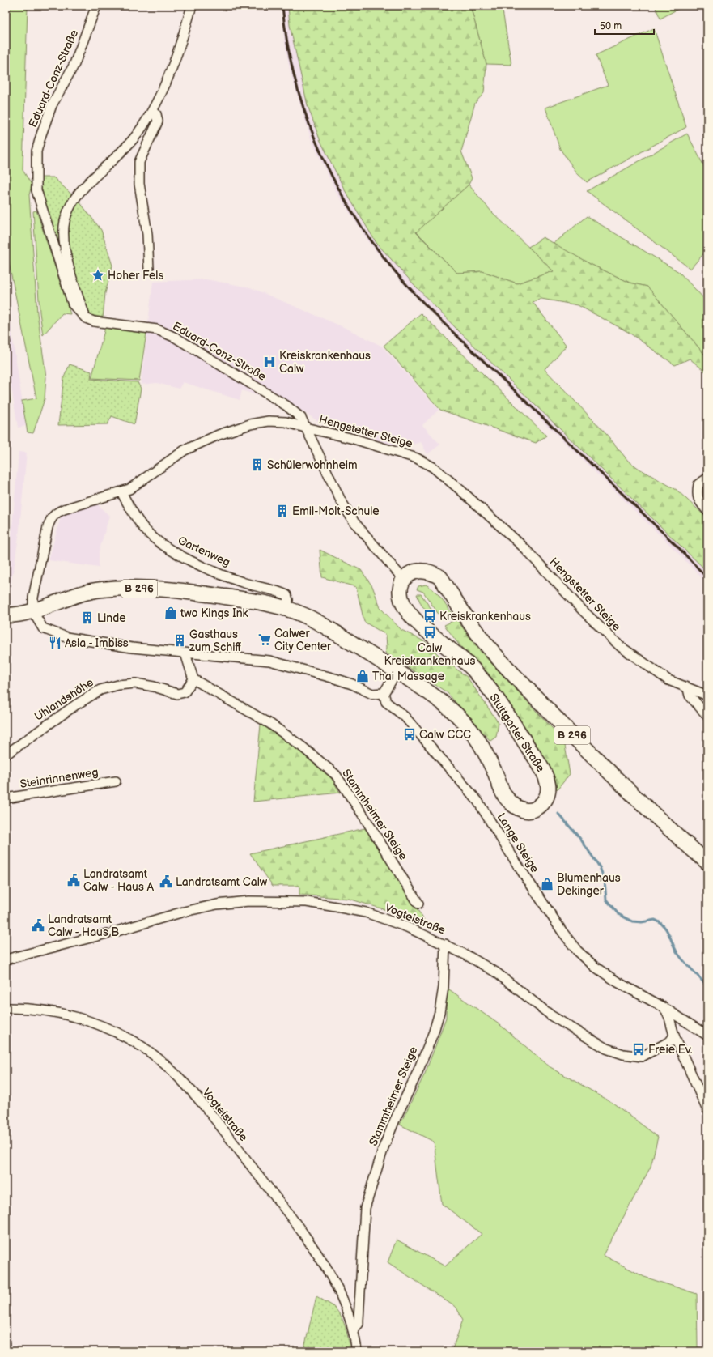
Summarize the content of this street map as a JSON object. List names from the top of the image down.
{
  "streets": {
    "main road": ["B 296", "Stuttgarter Straße"],
    "street": [
      "Eduard-Conz-Straße",
      "Hengstetter Steige",
      "Gartenweg",
      "Uhlandshöhe",
      "Steinrinnenweg",
      "Stammheimer Steige",
      "Lange Steige",
      "Vogteistraße"
    ]
  },
  "crossings": [
    ["Eduard-Conz-Straße", "Hengstetter Steige"],
    ["Eduard-Conz-Straße", "B 296"],
    ["Eduard-Conz-Straße", "Stuttgarter Straße"],
    ["Hengstetter Steige", "Gartenweg"],
    ["Hengstetter Steige", "Stuttgarter Straße"],
    ["Gartenweg", "Stuttgarter Straße"],
    ["B 296", "Stuttgarter Straße"],
    ["Uhlandshöhe", "Stammheimer Steige"],
    ["Stammheimer Steige", "Vogteistraße"]
  ],
  "places": {
    "place": ["Hoher Fels"],
    "hospital": ["Kreiskrankenhaus Calw"],
    "building": [
      "Schülerwohnheim",
      "Emil-Molt-Schule",
      "Linde",
      "Gasthaus zum Schiff"
    ],
    "shop": ["two Kings Ink", "Thai Massage", "Blumenhaus Dekinger"],
    "bus stop": [
      "Kreiskrankenhaus",
      "Calw Kreiskrankenhaus",
      "Calw CCC",
      "Freie Ev."
    ],
    "supermarket": ["Calwer City Center"],
    "restaurant": ["Asia - Imbiss"],
    "public building": ["Landratsamt Calw - Haus A", "Landratsamt Calw", "Landratsamt Calw - Haus B"]
  },
  "scale_bar": "50 m"
}
